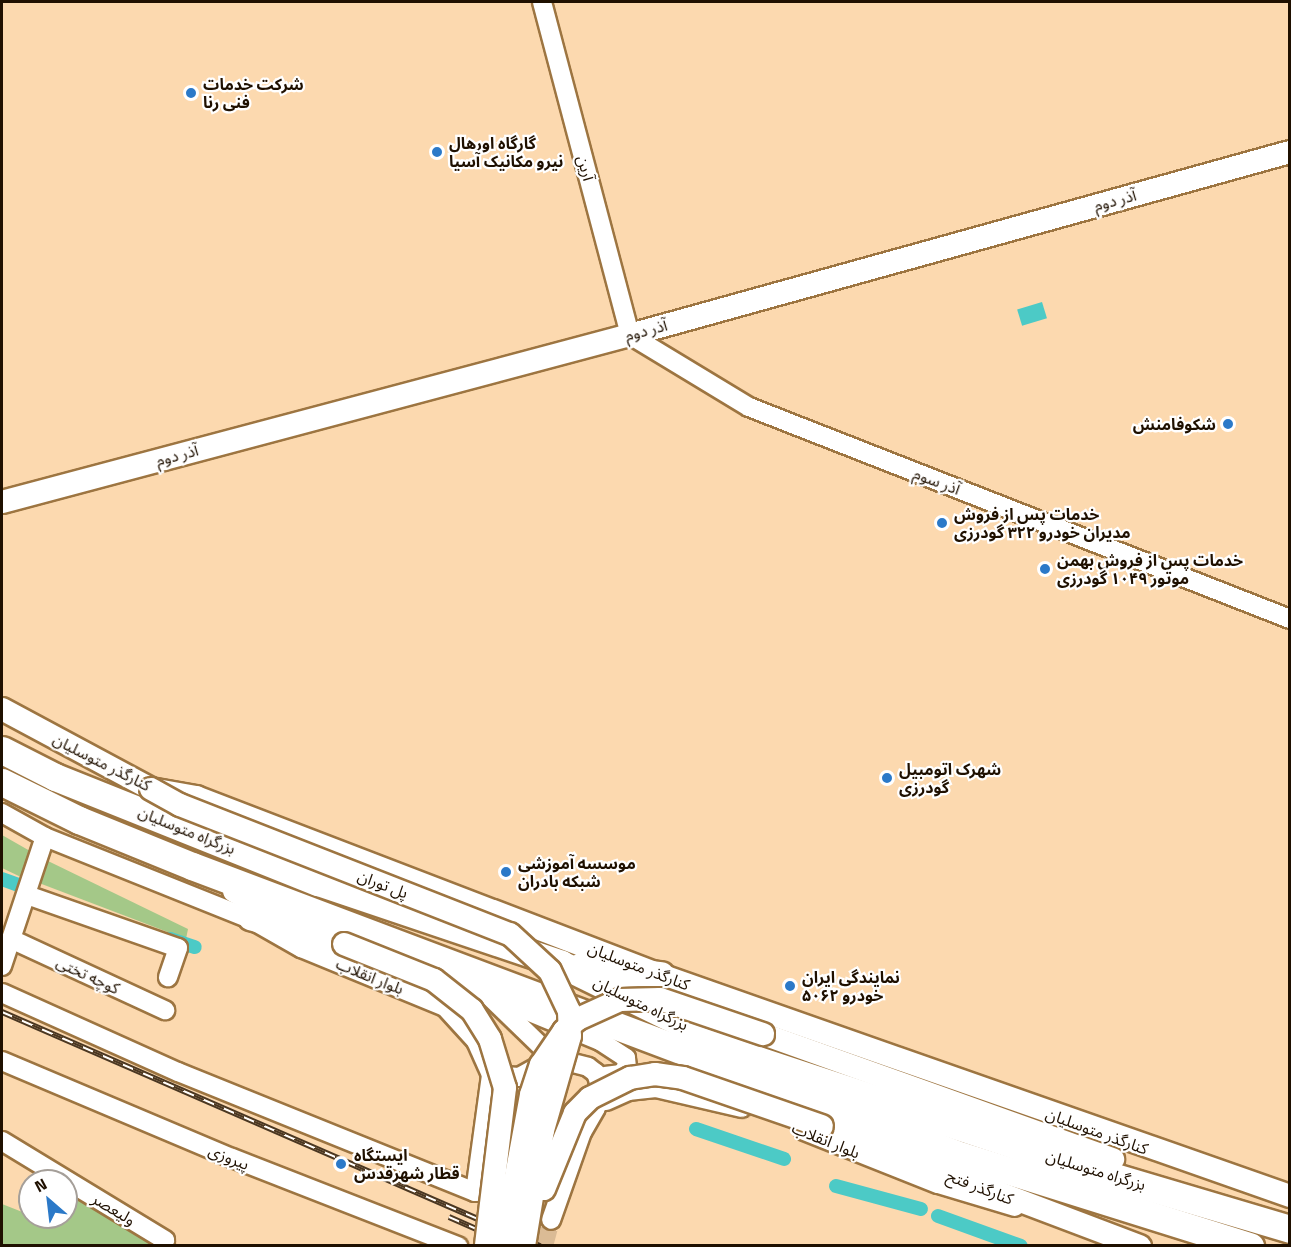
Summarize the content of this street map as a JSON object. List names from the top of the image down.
{
  "streets": {
    "highway": ["بزرگراه متوسلیان"],
    "main road": [
      "آذر دوم",
      "کنارگذر متوسلیان",
      "پل توران",
      "کنارگذر فتح"
    ],
    "street": [
      "آرین",
      "آذر سوم",
      "کوچه تختی",
      "بلوار انقلاب",
      "پیروزی",
      "ولیعصر"
    ]
  },
  "crossings": [
    ["آرین", "آذر دوم"],
    ["آرین", "آذر سوم"],
    ["آذر دوم", "آذر سوم"],
    ["کنارگذر متوسلیان", "پل توران"],
    ["پل توران", "کنارگذر فتح"],
    ["بلوار انقلاب", "کنارگذر فتح"]
  ],
  "places": [
    "شرکت خدمات فنی رنا",
    "گارگاه اورهال نیرو مکانیک آسیا",
    "شکوفامنش",
    "خدمات پس از فروش مدیران خودرو ۳۲۲ گودرزی",
    "خدمات پس از فروش بهمن موتور ۱۰۴۹ گودرزی",
    "شهرک اتومبیل گودرزی",
    "موسسه آموزشی شبکه بادران",
    "نمایندگی ایران خودرو ۵۰۶۲",
    "ایستگاه قطار شهرقدس"
  ],
  "north": "top left"
}
